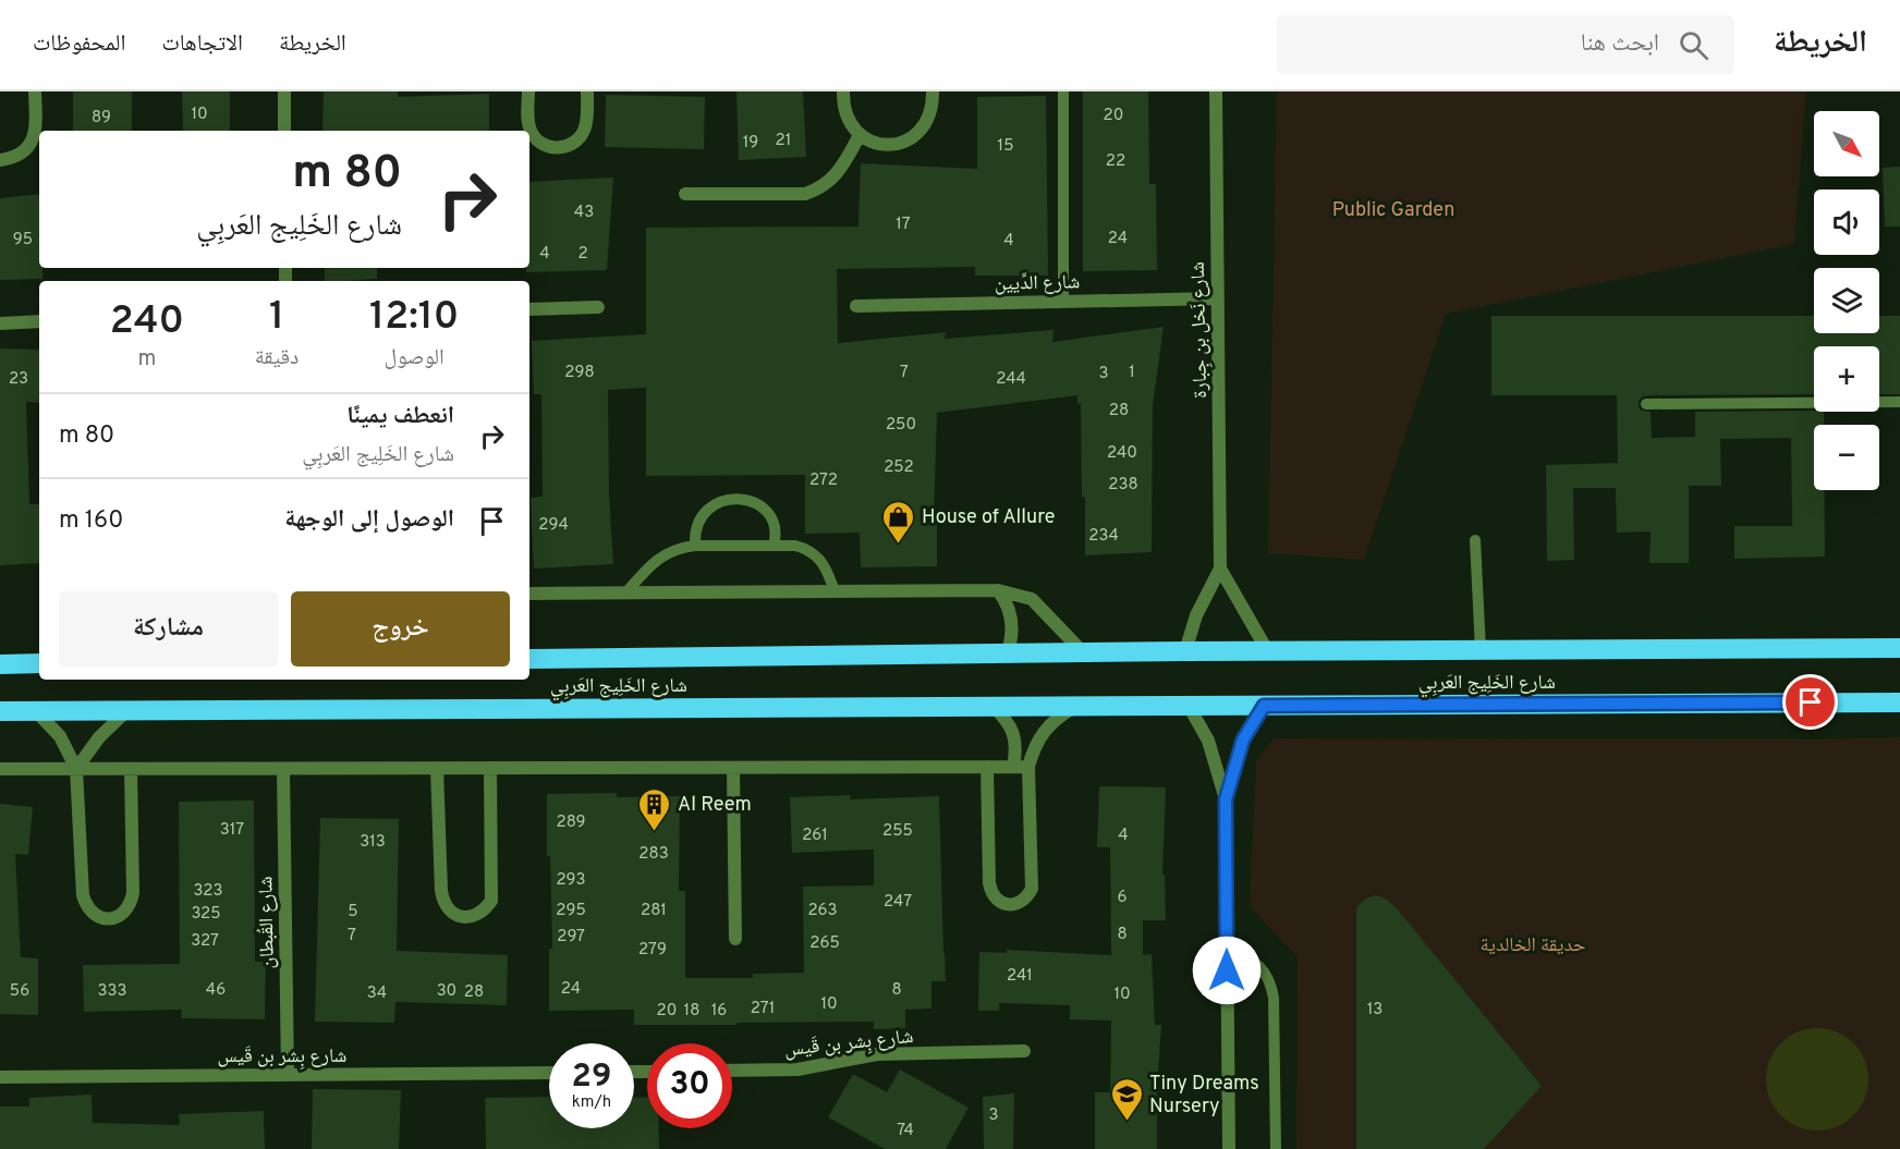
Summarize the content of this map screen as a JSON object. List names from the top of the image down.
{
  "streets": {
    "highway": ["شارع الخَلِيج العَربِي"],
    "street": [
      "شارع الدِّيين",
      "شارع نَخل بن جِبارة",
      "شارع القُبطان",
      "شارع بِشر بن قَيس"
    ]
  },
  "crossings": [
    ["شارع الدِّيين", "شارع نَخل بن جِبارة"],
    ["شارع نَخل بن جِبارة", "شارع الخَلِيج العَربِي"],
    ["شارع القُبطان", "شارع بِشر بن قَيس"]
  ],
  "parks": ["Public Garden", "حديقة الخالدية"],
  "places": {
    "shop": ["House of Allure"],
    "building": ["Al Reem"],
    "school or university": ["Tiny Dreams Nursery"]
  },
  "house_numbers": [
    "10",
    "20",
    "89",
    "21",
    "19",
    "15",
    "22",
    "43",
    "17",
    "24",
    "95",
    "4",
    "4",
    "2",
    "298",
    "7",
    "1",
    "3",
    "23",
    "244",
    "28",
    "250",
    "240",
    "252",
    "272",
    "238",
    "294",
    "234",
    "289",
    "317",
    "255",
    "261",
    "4",
    "313",
    "283",
    "293",
    "323",
    "6",
    "247",
    "295",
    "281",
    "263",
    "5",
    "325",
    "8",
    "7",
    "297",
    "327",
    "265",
    "279",
    "241",
    "24",
    "46",
    "8",
    "56",
    "333",
    "30",
    "28",
    "34",
    "10",
    "10",
    "271",
    "13",
    "20",
    "18",
    "16",
    "3",
    "74"
  ],
  "north": "bottom right",
  "page": {
    "header": "الخريطة",
    "search": "ابحث هنا",
    "nav": ["الخريطة", "الاتجاهات", "المحفوظات"],
    "map_buttons": ["+", "−"],
    "turn": ["80 m", "شارع الخَلِيج العَربِي"],
    "eta": [
      "12:10",
      "الوصول",
      "1",
      "دقيقة",
      "240",
      "m"
    ],
    "list": [
      {
        "name": "انعطف يمينًا",
        "note": "شارع الخَلِيج العَربِي",
        "value": "80 m"
      },
      {
        "name": "الوصول إلى الوجهة",
        "value": "160 m"
      }
    ],
    "buttons": ["خروج", "مشاركة"],
    "speed": "29 km/h",
    "limit": "30"
  }
}
